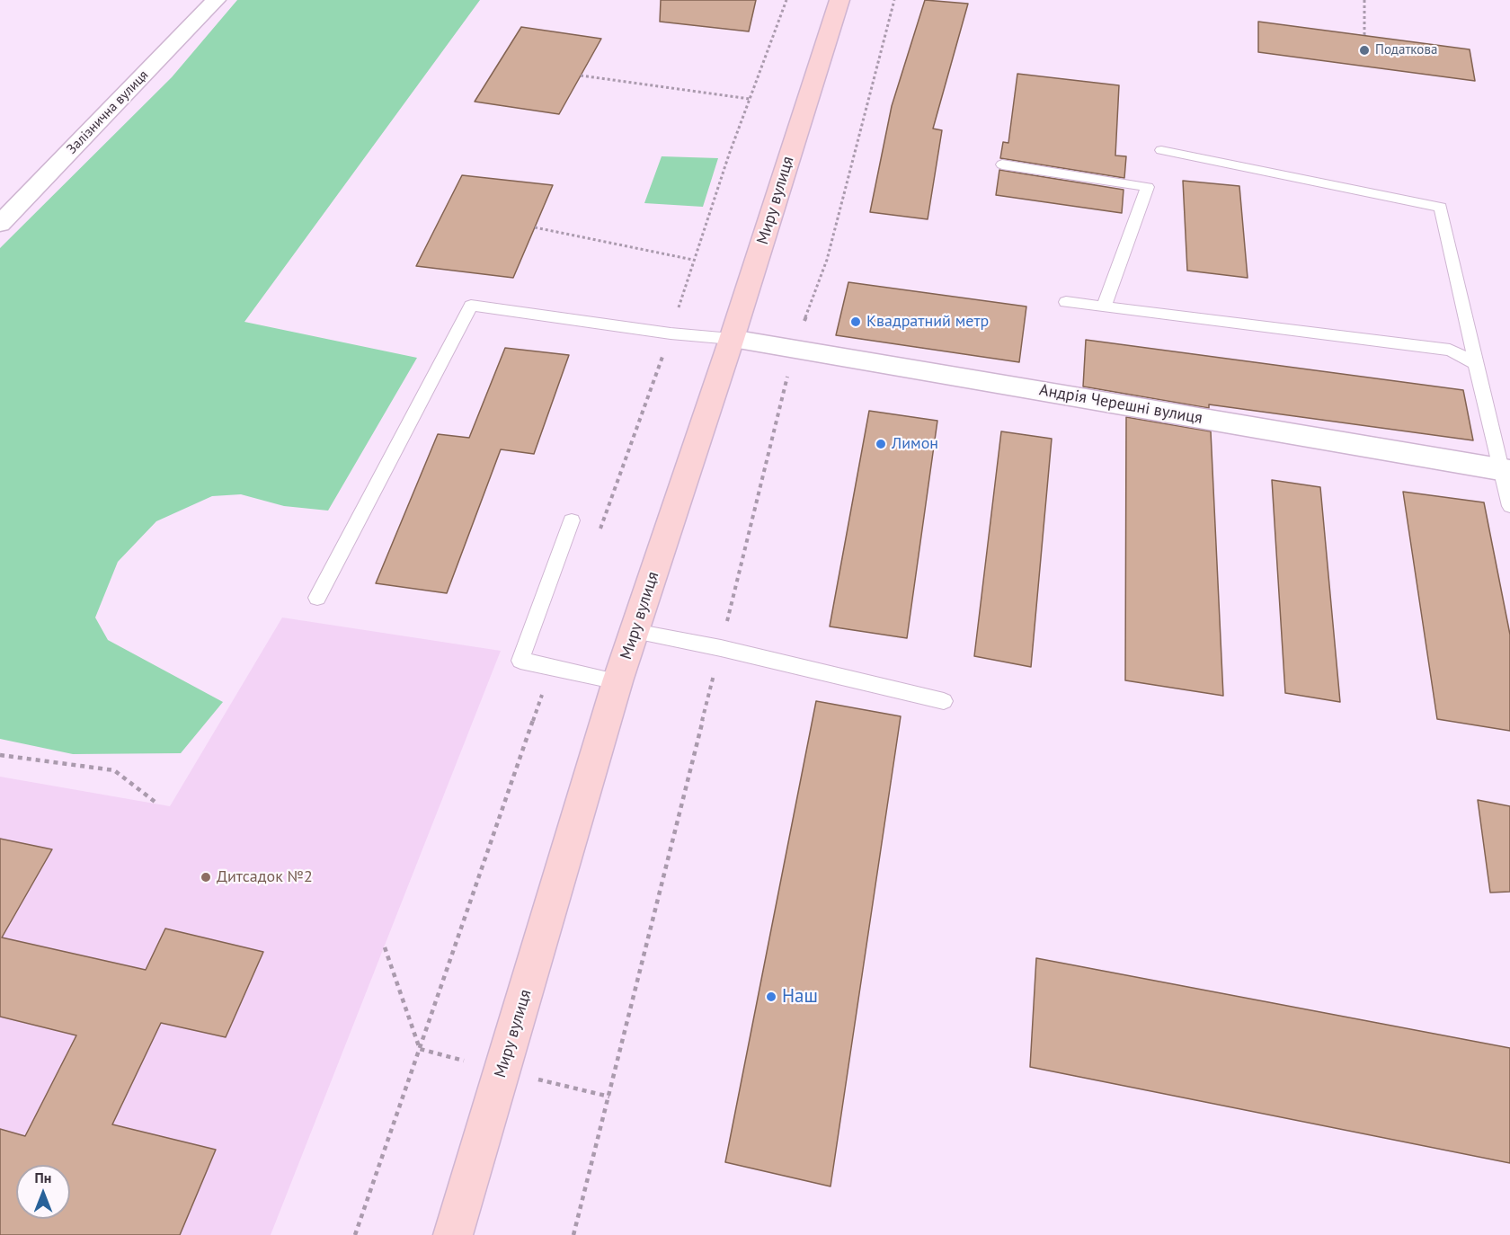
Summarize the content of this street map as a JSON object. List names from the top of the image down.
{
  "streets": {
    "street": ["Залізнична вулиця", "Миру вулиця", "Андрія Черешні вулиця"]
  },
  "crossings": [
    ["Миру вулиця", "Андрія Черешні вулиця"]
  ],
  "places": [
    "Податкова",
    "Квадратний метр",
    "Лимон",
    "Дитсадок №2",
    "Наш"
  ],
  "north": "top"
}
